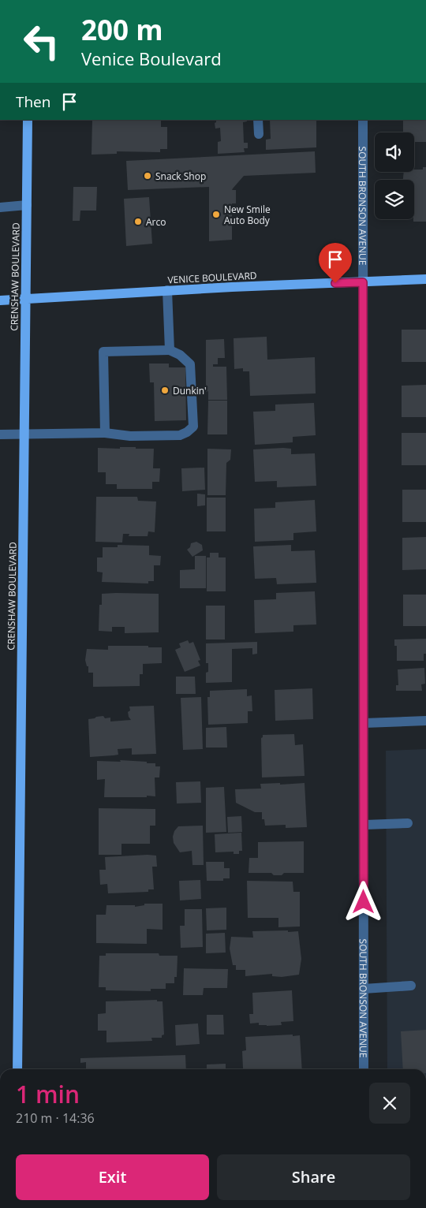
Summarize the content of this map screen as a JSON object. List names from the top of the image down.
{
  "streets": {
    "main road": ["CRENSHAW BOULEVARD", "VENICE BOULEVARD"],
    "street": ["SOUTH BRONSON AVENUE"]
  },
  "crossings": [
    ["SOUTH BRONSON AVENUE", "VENICE BOULEVARD"],
    ["CRENSHAW BOULEVARD", "VENICE BOULEVARD"]
  ],
  "places": [
    "Snack Shop",
    "New Smile Auto Body",
    "Arco",
    "Dunkin'"
  ],
  "page": {
    "turn": ["200 m", "Venice Boulevard"],
    "then": "Then",
    "heading": ["1 min", "210 m · 14:36"],
    "buttons": ["Exit", "Share"]
  }
}
